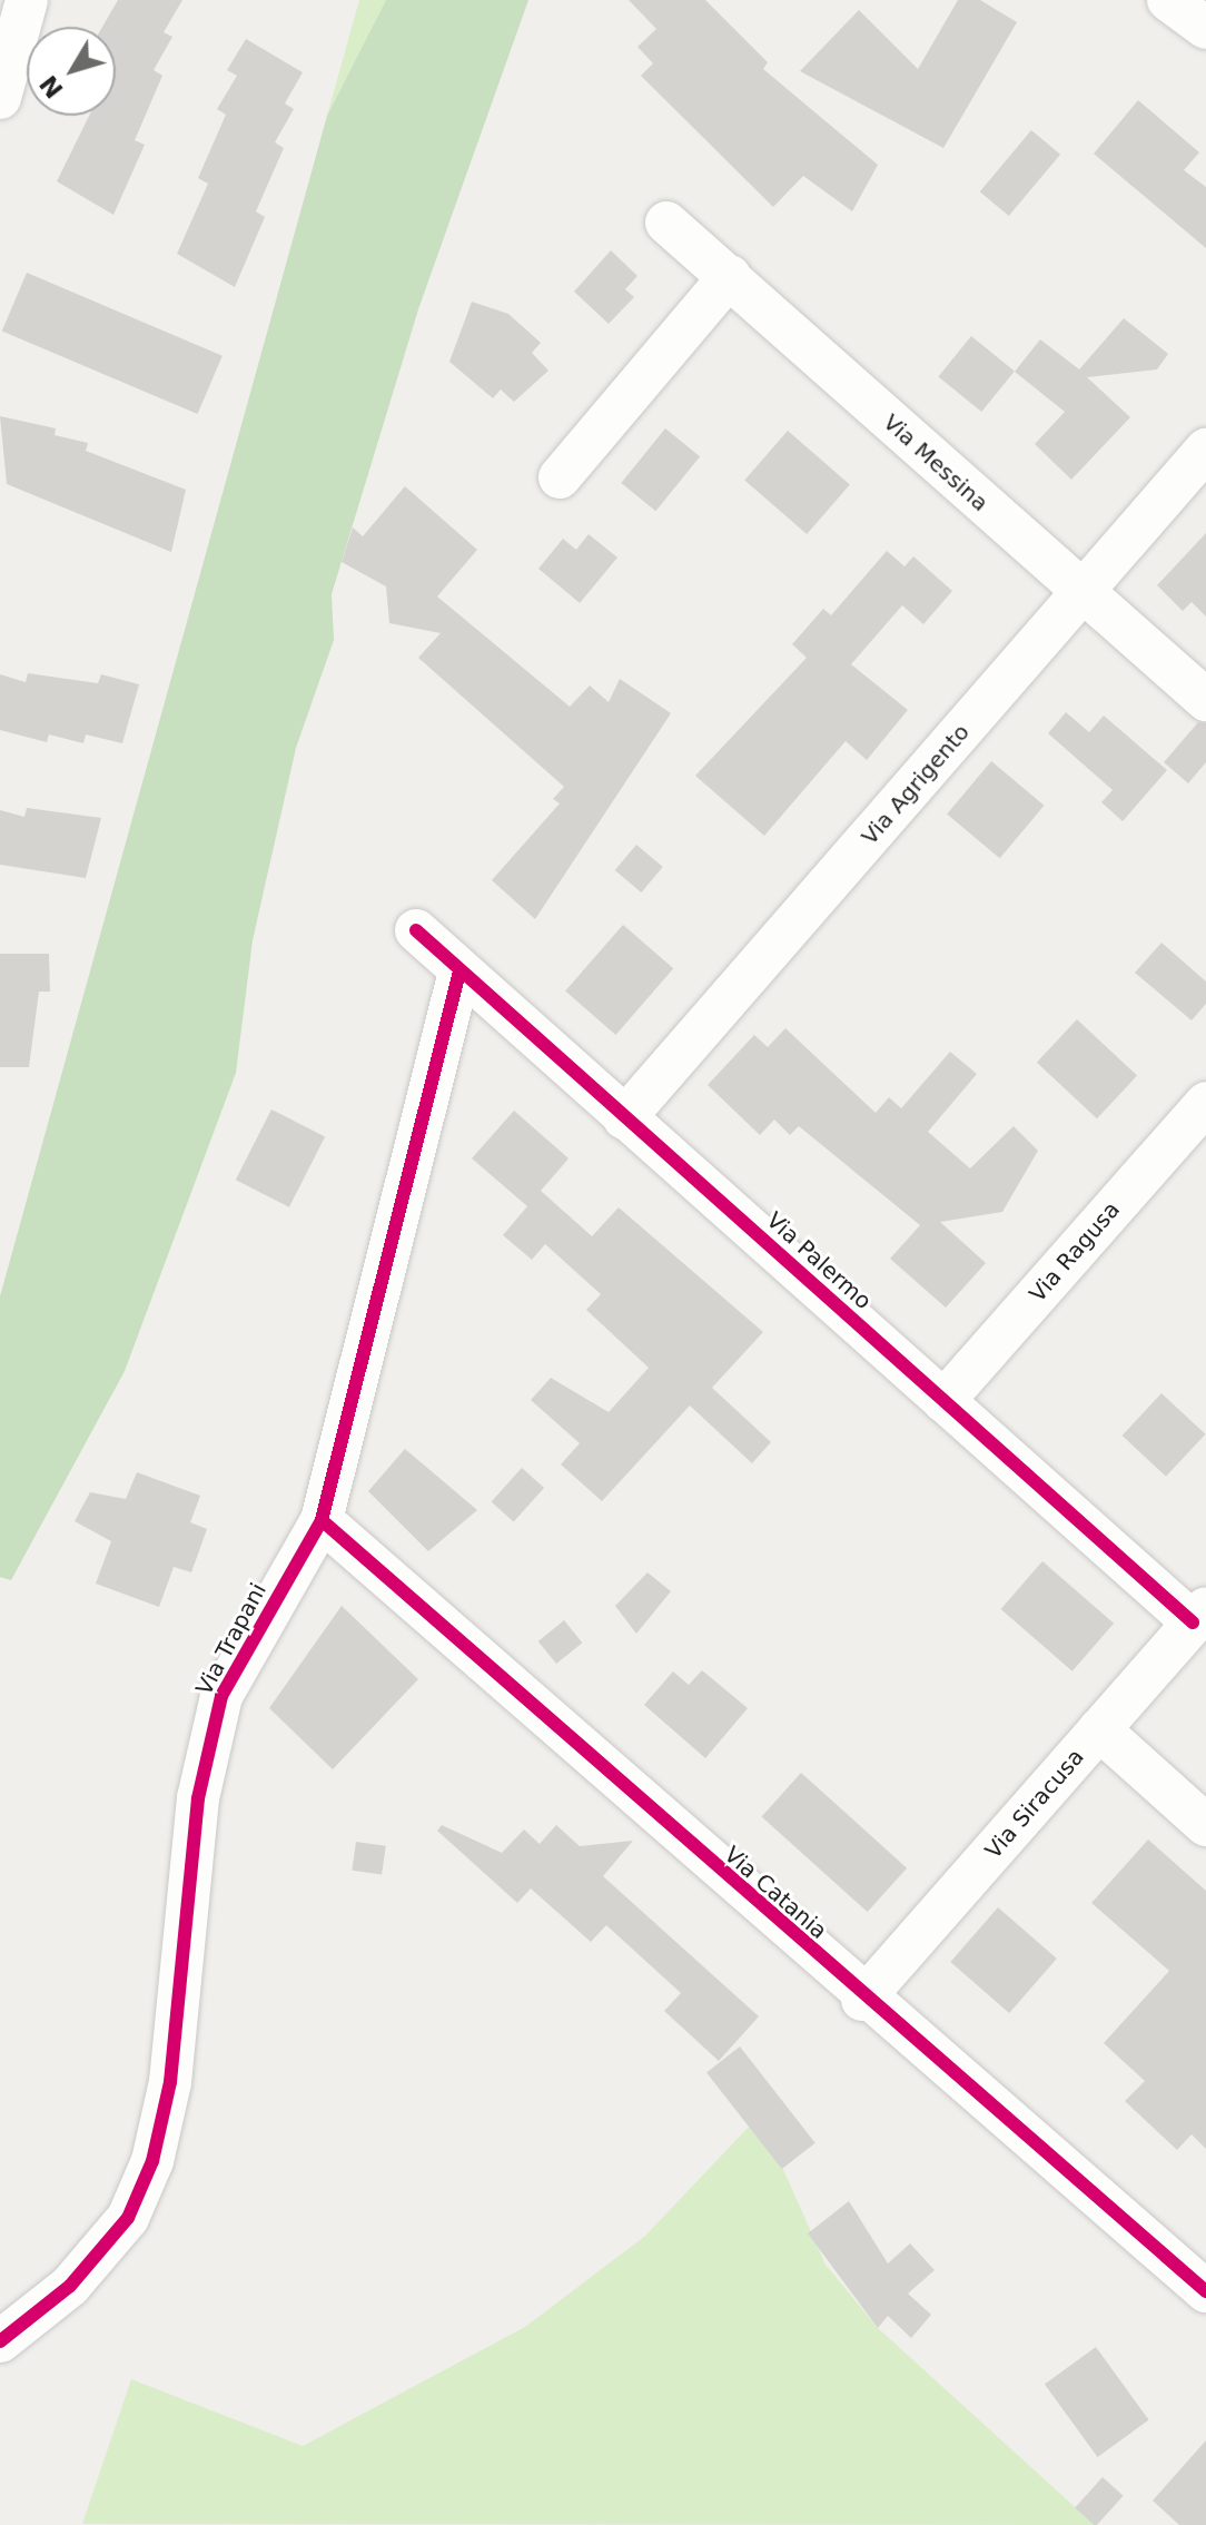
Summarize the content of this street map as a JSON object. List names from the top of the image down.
{
  "streets": {
    "street": [
      "Via Messina",
      "Via Agrigento",
      "Via Ragusa",
      "Via Palermo",
      "Via Trapani",
      "Via Siracusa",
      "Via Catania"
    ]
  },
  "crossings": [
    ["Via Messina", "Via Agrigento"],
    ["Via Agrigento", "Via Palermo"],
    ["Via Ragusa", "Via Palermo"],
    ["Via Palermo", "Via Trapani"],
    ["Via Palermo", "Via Siracusa"],
    ["Via Trapani", "Via Catania"],
    ["Via Siracusa", "Via Catania"]
  ],
  "north": "bottom left"
}
